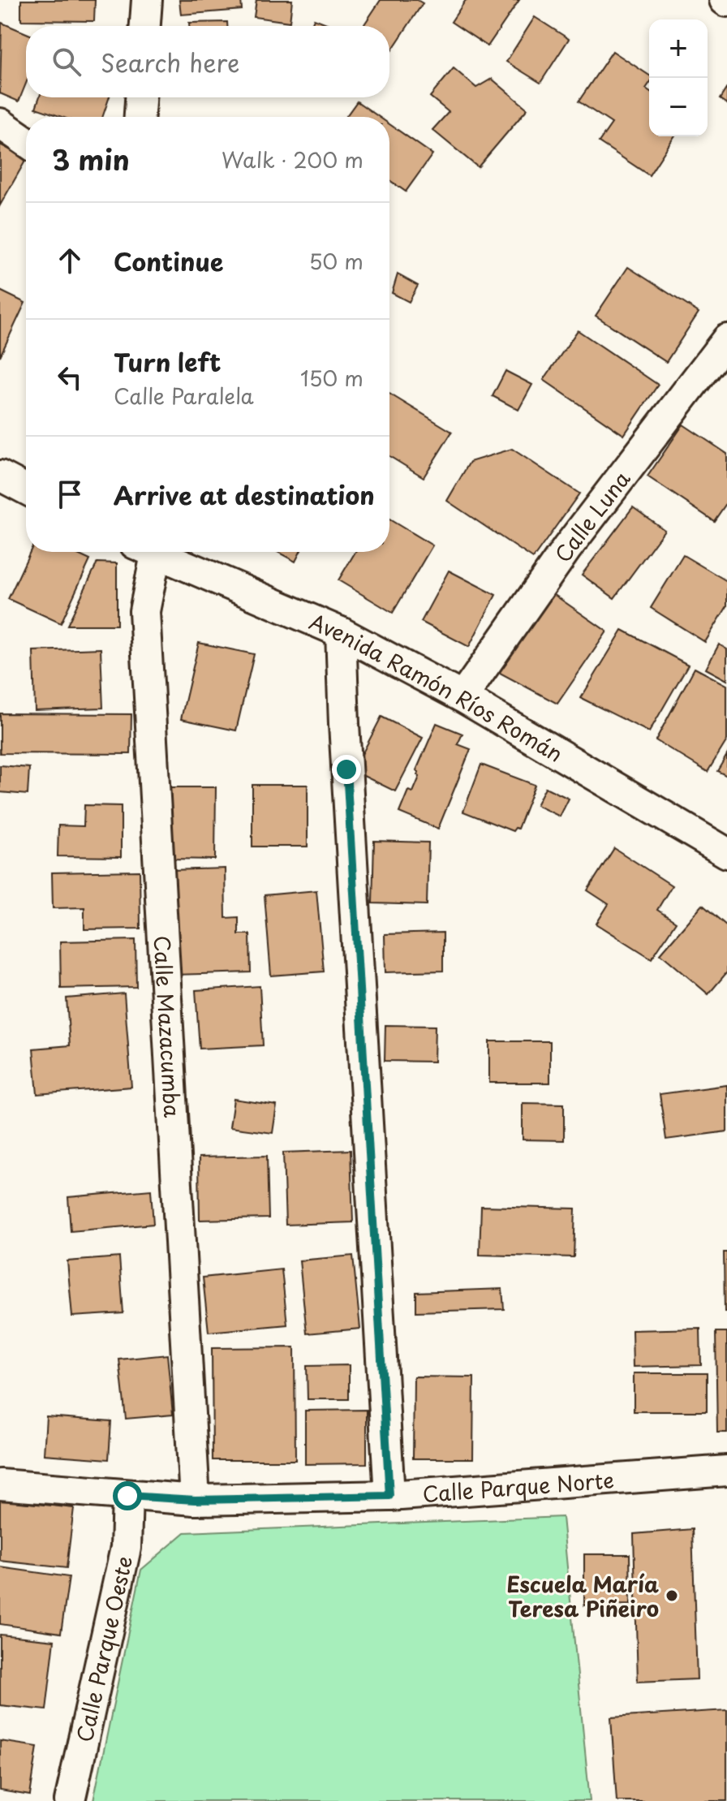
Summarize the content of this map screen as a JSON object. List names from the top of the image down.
{
  "streets": {
    "street": [
      "Calle Luna",
      "Avenida Ramón Ríos Román",
      "Calle Mazacumba",
      "Calle Parque Norte",
      "Calle Parque Oeste"
    ]
  },
  "crossings": [
    ["Calle Luna", "Avenida Ramón Ríos Román"],
    ["Calle Mazacumba", "Calle Parque Norte"],
    ["Calle Parque Norte", "Calle Parque Oeste"]
  ],
  "places": ["Escuela María Teresa Piñeiro"],
  "page": {
    "map_buttons": ["+", "−"],
    "search": "Search here",
    "heading": ["3 min", "Walk · 200 m"],
    "list": [
      ["Continue", "50 m"],
      ["Turn left", "Calle Paralela", "150 m"],
      "Arrive at destination"
    ]
  }
}
